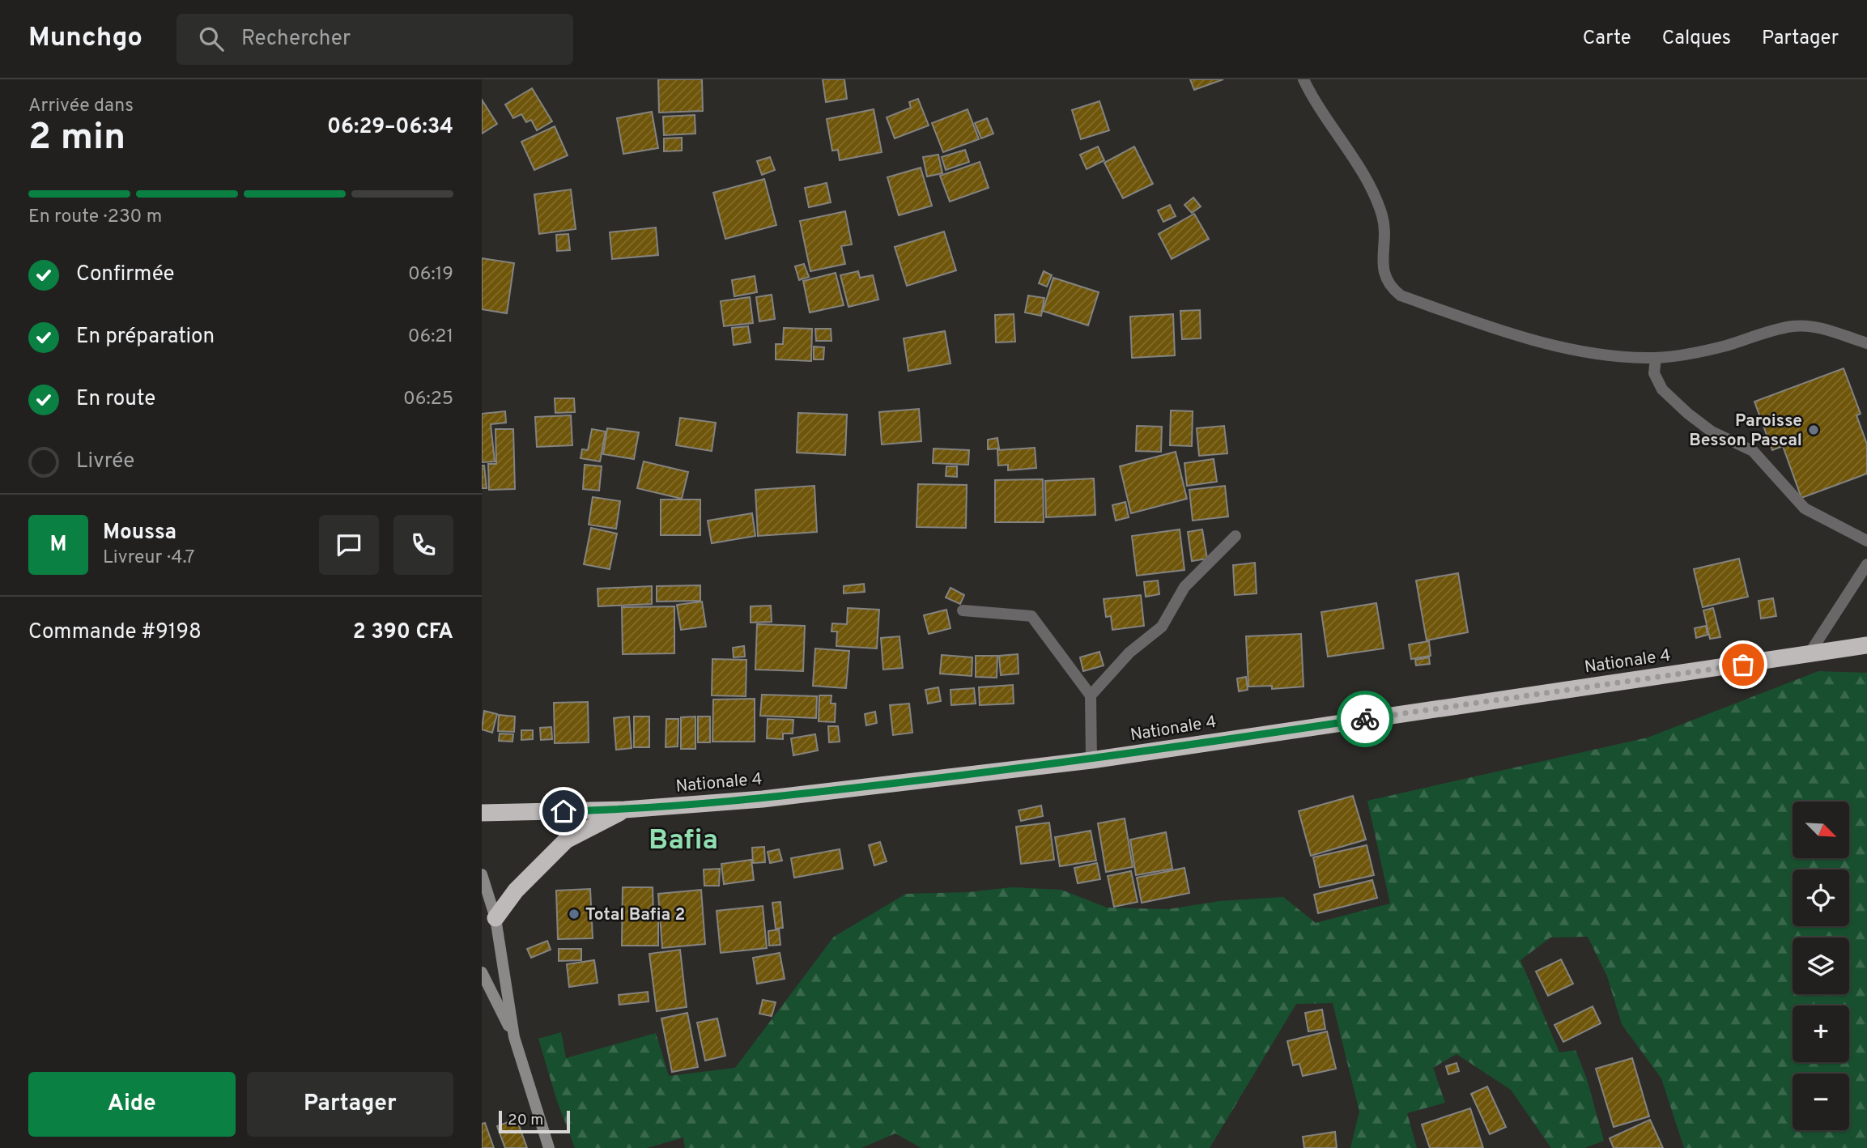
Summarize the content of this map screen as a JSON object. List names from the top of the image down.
{
  "streets": {
    "highway": ["Nationale 4"]
  },
  "districts": ["Bafia"],
  "places": ["Paroisse Besson Pascal", "Total Bafia 2"],
  "scale_bar": "20 m",
  "north": "bottom right",
  "page": {
    "header": "Munchgo",
    "search": "Rechercher",
    "nav": ["Carte", "Calques", "Partager"],
    "heading": ["2 min", "Arrivée dans", "06:29–06:34"],
    "panel": [
      "Moussa",
      "Livreur · 4.7",
      "Commande #9198",
      "2 390 CFA"
    ],
    "bar": "En route · 230 m",
    "list": [
      ["Confirmée", "06:19"],
      ["En préparation", "06:21"],
      ["En route", "06:25"],
      "Livrée"
    ],
    "round": "M",
    "map_buttons": ["+", "−"],
    "buttons": ["Aide", "Partager"],
    "scale": "20 m"
  }
}
